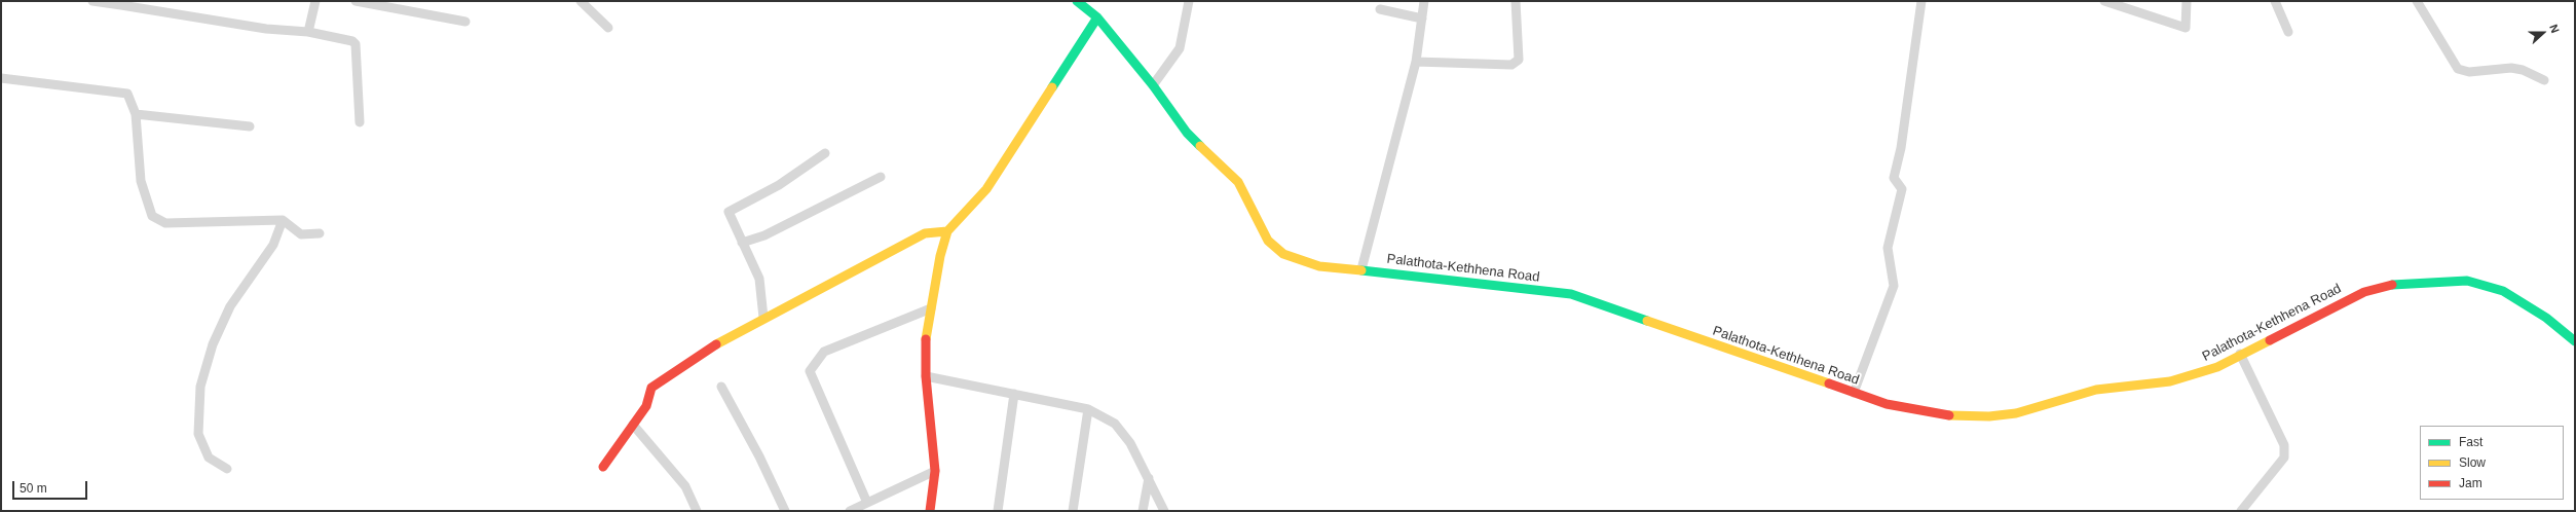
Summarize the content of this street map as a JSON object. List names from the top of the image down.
{
  "streets": {
    "street": ["Palathota-Kethhena Road"]
  },
  "legend": ["Fast", "Slow", "Jam"],
  "scale_bar": "50 m",
  "north": "right"
}
